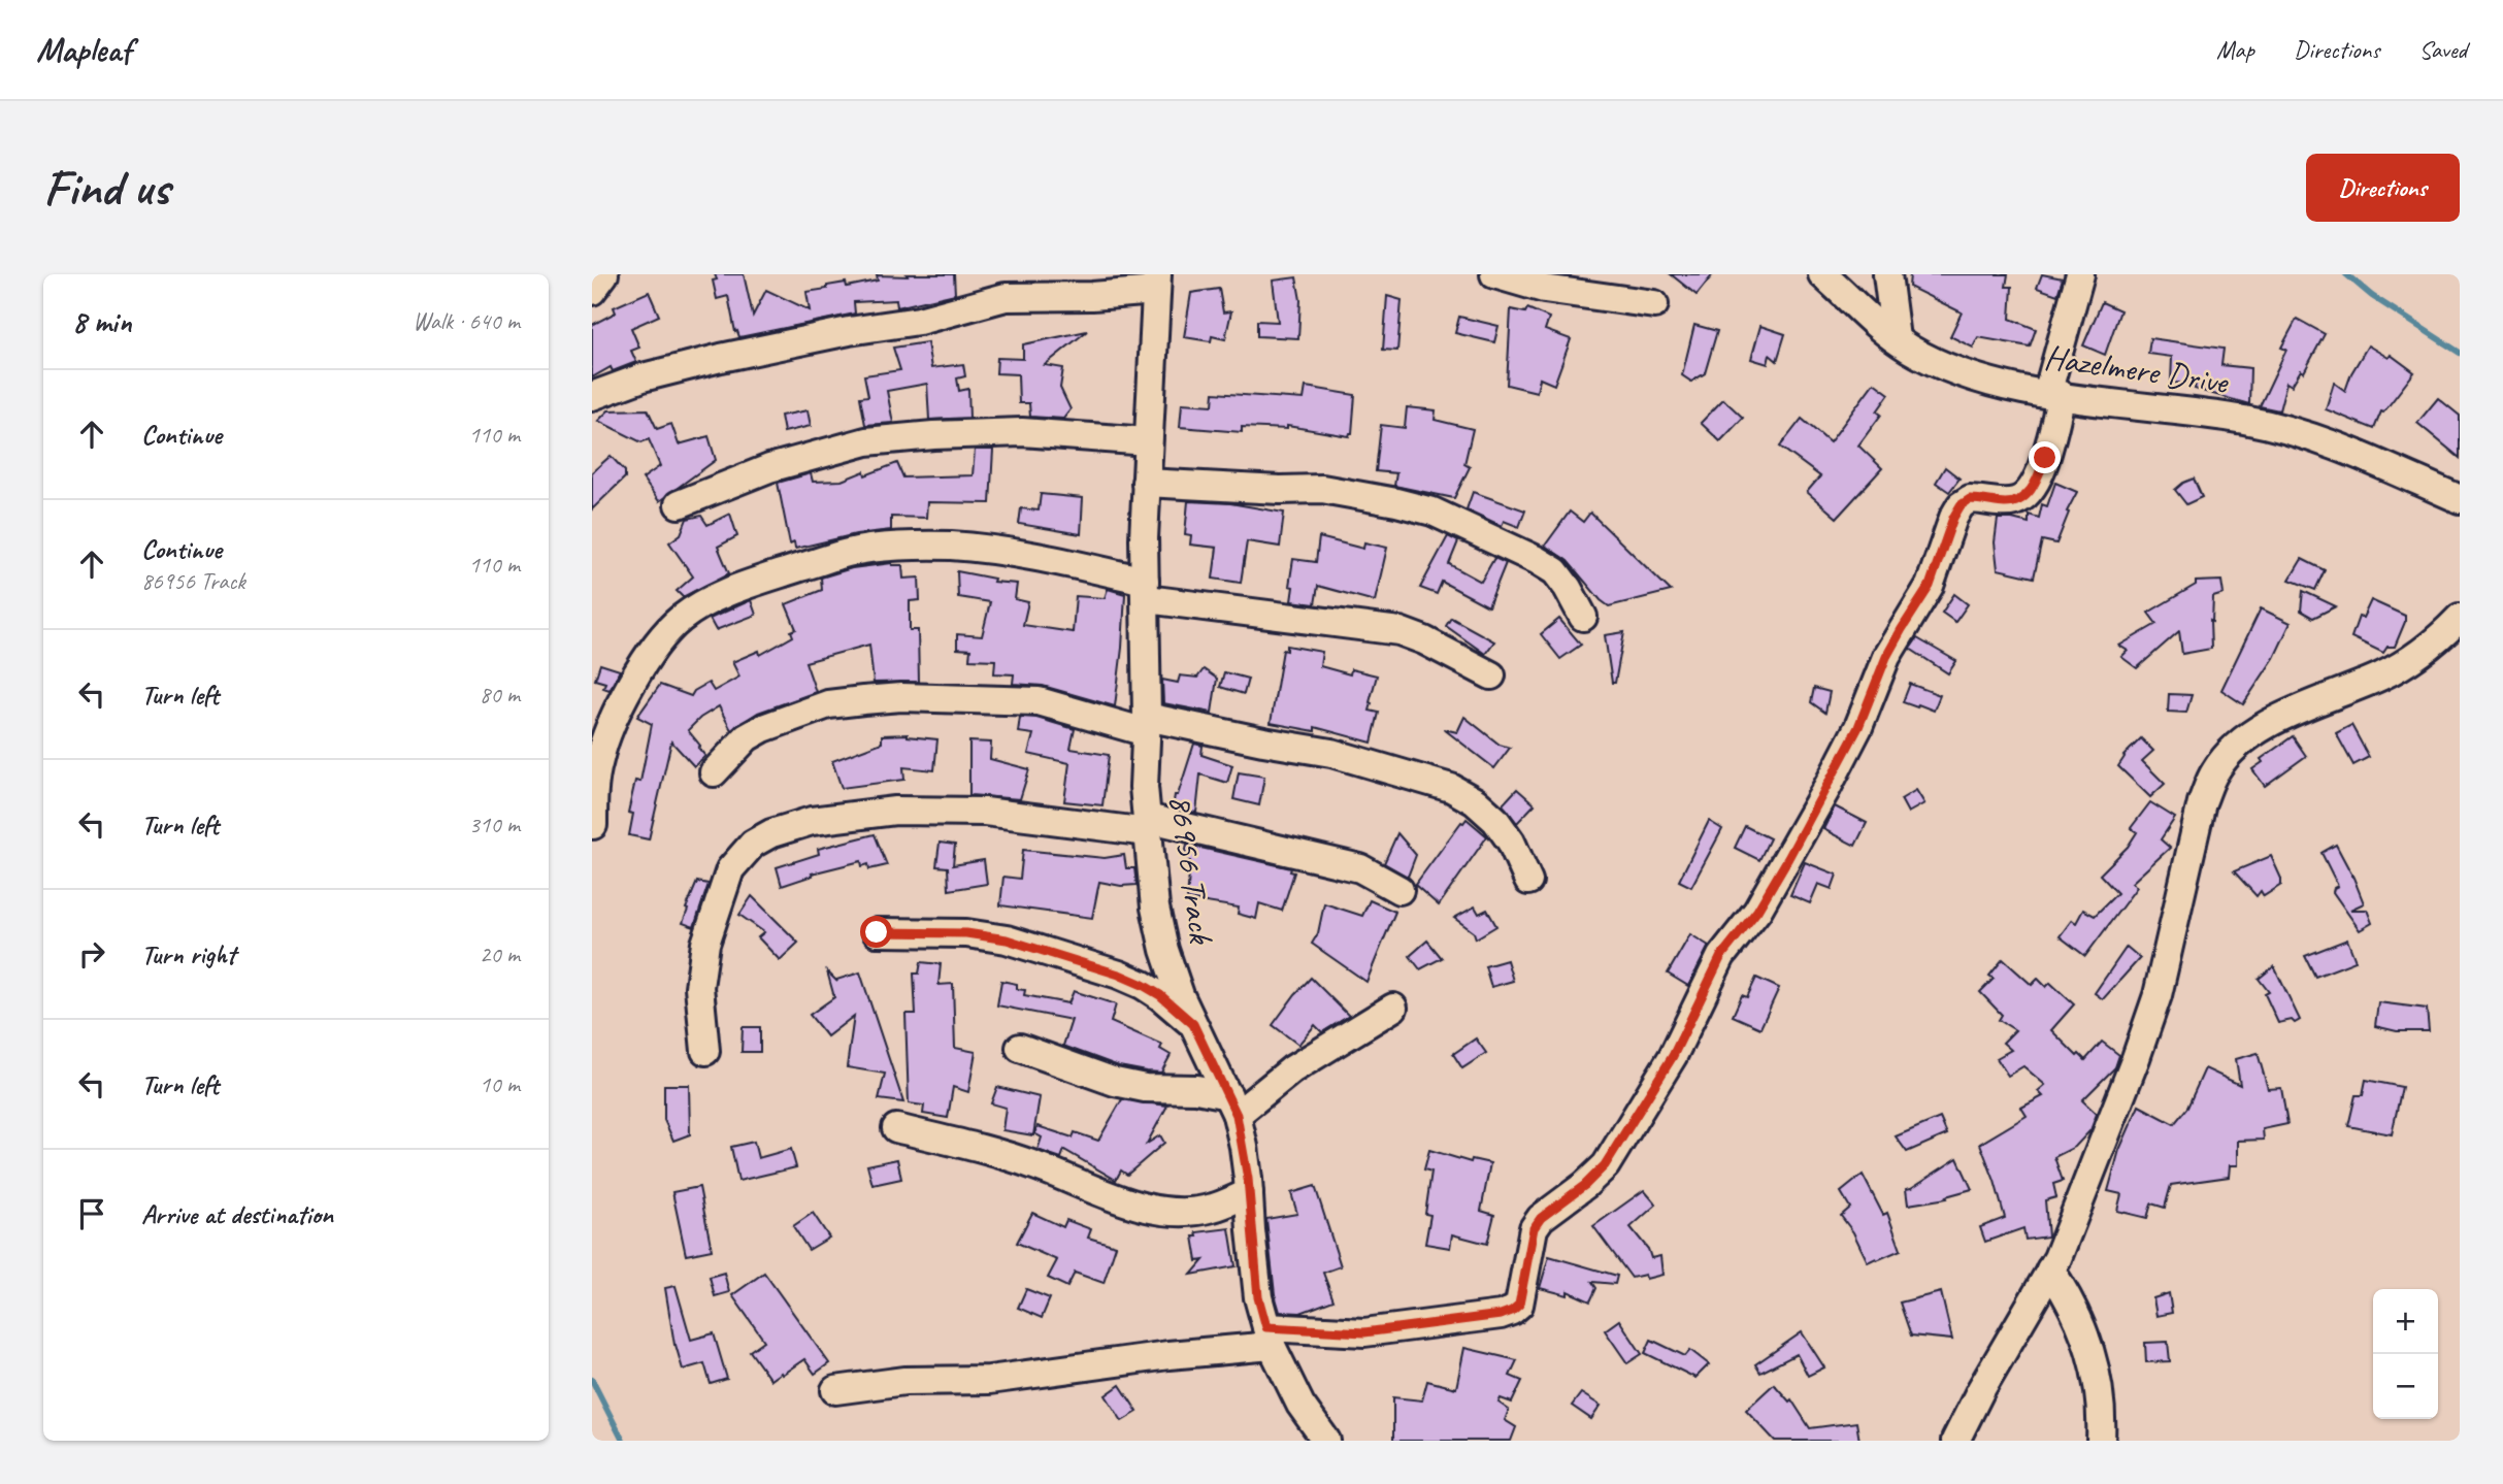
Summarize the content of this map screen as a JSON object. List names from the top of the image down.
{
  "streets": {
    "street": ["Hazelmere Drive", "86956 Track"]
  },
  "page": {
    "header": "Mapleaf",
    "nav": ["Map", "Directions", "Saved"],
    "buttons": "Directions",
    "title": "Find us",
    "heading": ["8 min", "Walk · 640 m"],
    "list": [
      ["Continue", "110 m"],
      ["Continue", "86956 Track", "110 m"],
      ["Turn left", "80 m"],
      ["Turn left", "310 m"],
      ["Turn right", "20 m"],
      ["Turn left", "10 m"],
      "Arrive at destination"
    ],
    "map_buttons": ["+", "−"]
  }
}
